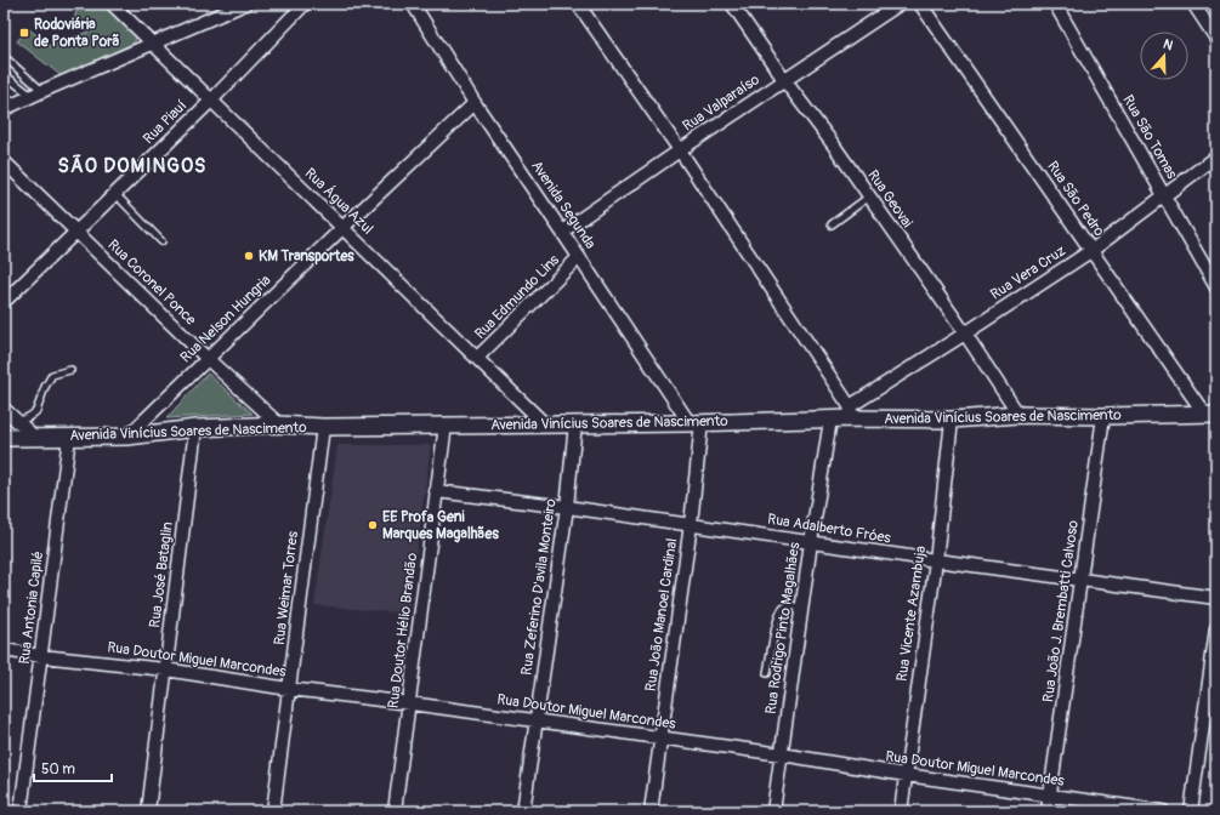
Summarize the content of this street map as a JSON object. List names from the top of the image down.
{
  "streets": {
    "street": [
      "Rua Valparaíso",
      "Rua Piauí",
      "Rua São Tomas",
      "Rua Geovai",
      "Rua São Pedro",
      "Rua Água Azul",
      "Avenida Segunda",
      "Rua Vera Cruz",
      "Rua Coronel Ponce",
      "Rua Edmundo Lins",
      "Rua Nelson Hungria",
      "Avenida Vinícius Soares de Nascimento",
      "Rua Adalberto Fróes",
      "Rua José Bataglin",
      "Rua Zeferino D'avila Monteiro",
      "Rua Weimar Torres",
      "Rua Antonia Capilé",
      "Rua João J. Brembatti Calvoso",
      "Rua Vicente Azambuja",
      "Rua João Manoel Cardinal",
      "Rua Rodrigo Pinto Magalhães",
      "Rua Doutor Hélio Brandão",
      "Rua Doutor Miguel Marcondes"
    ]
  },
  "crossings": [
    ["Rua Valparaíso", "Rua Geovai"],
    ["Rua Valparaíso", "Avenida Segunda"],
    ["Rua Piauí", "Rua Água Azul"],
    ["Rua Piauí", "Rua Coronel Ponce"],
    ["Rua São Tomas", "Rua Vera Cruz"],
    ["Rua Geovai", "Rua Vera Cruz"],
    ["Rua Geovai", "Avenida Vinícius Soares de Nascimento"],
    ["Rua São Pedro", "Rua Vera Cruz"],
    ["Rua São Pedro", "Avenida Vinícius Soares de Nascimento"],
    ["Rua Água Azul", "Rua Edmundo Lins"],
    ["Rua Água Azul", "Rua Nelson Hungria"],
    ["Rua Água Azul", "Avenida Vinícius Soares de Nascimento"],
    ["Avenida Segunda", "Rua Edmundo Lins"],
    ["Avenida Segunda", "Rua Nelson Hungria"],
    ["Avenida Segunda", "Avenida Vinícius Soares de Nascimento"],
    ["Avenida Segunda", "Rua João Manoel Cardinal"],
    ["Rua Vera Cruz", "Avenida Vinícius Soares de Nascimento"],
    ["Rua Coronel Ponce", "Rua Nelson Hungria"],
    ["Rua Coronel Ponce", "Avenida Vinícius Soares de Nascimento"],
    ["Rua Nelson Hungria", "Avenida Vinícius Soares de Nascimento"],
    ["Avenida Vinícius Soares de Nascimento", "Rua José Bataglin"],
    ["Avenida Vinícius Soares de Nascimento", "Rua Zeferino D'avila Monteiro"],
    ["Avenida Vinícius Soares de Nascimento", "Rua Weimar Torres"],
    ["Avenida Vinícius Soares de Nascimento", "Rua Antonia Capilé"],
    ["Avenida Vinícius Soares de Nascimento", "Rua João J. Brembatti Calvoso"],
    ["Avenida Vinícius Soares de Nascimento", "Rua Vicente Azambuja"],
    ["Avenida Vinícius Soares de Nascimento", "Rua João Manoel Cardinal"],
    ["Avenida Vinícius Soares de Nascimento", "Rua Rodrigo Pinto Magalhães"],
    ["Avenida Vinícius Soares de Nascimento", "Rua Doutor Hélio Brandão"],
    ["Rua Adalberto Fróes", "Rua Zeferino D'avila Monteiro"],
    ["Rua Adalberto Fróes", "Rua João J. Brembatti Calvoso"],
    ["Rua Adalberto Fróes", "Rua Vicente Azambuja"],
    ["Rua Adalberto Fróes", "Rua João Manoel Cardinal"],
    ["Rua Adalberto Fróes", "Rua Rodrigo Pinto Magalhães"],
    ["Rua Adalberto Fróes", "Rua Doutor Hélio Brandão"],
    ["Rua José Bataglin", "Rua Doutor Miguel Marcondes"],
    ["Rua Zeferino D'avila Monteiro", "Rua Doutor Miguel Marcondes"],
    ["Rua Weimar Torres", "Rua Doutor Miguel Marcondes"],
    ["Rua Antonia Capilé", "Rua Doutor Miguel Marcondes"],
    ["Rua João J. Brembatti Calvoso", "Rua Doutor Miguel Marcondes"],
    ["Rua Vicente Azambuja", "Rua Doutor Miguel Marcondes"],
    ["Rua João Manoel Cardinal", "Rua Doutor Miguel Marcondes"],
    ["Rua Rodrigo Pinto Magalhães", "Rua Doutor Miguel Marcondes"],
    ["Rua Doutor Hélio Brandão", "Rua Doutor Miguel Marcondes"]
  ],
  "districts": ["SÃO DOMINGOS"],
  "places": {
    "transit": ["Rodoviária de Ponta Porã"],
    "other": ["KM Transportes", "EE Profª Geni Marques Magalhães"]
  },
  "scale_bar": "50 m",
  "north": "top"
}
